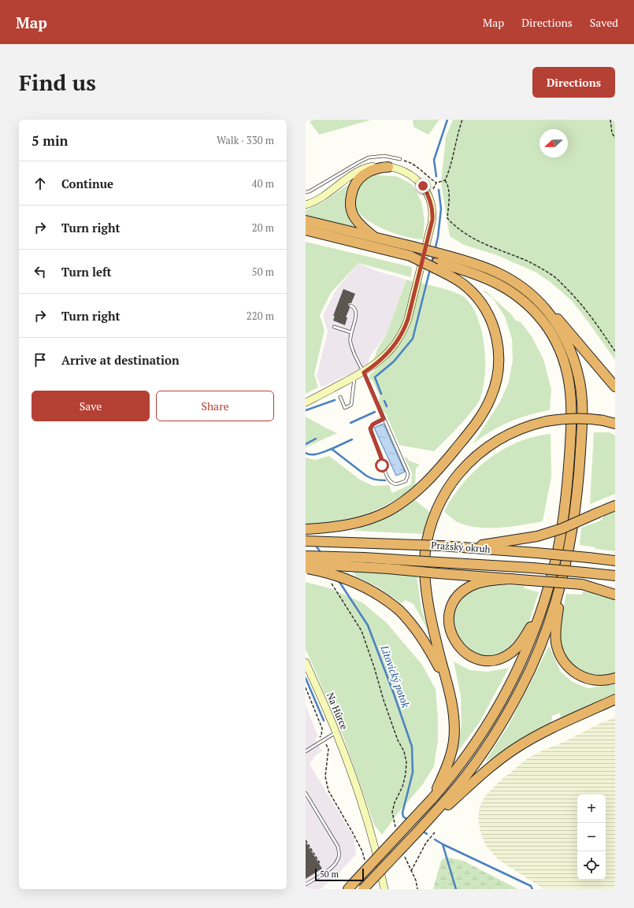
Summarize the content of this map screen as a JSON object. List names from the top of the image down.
{
  "streets": {
    "highway": ["Pražský okruh"],
    "main road": ["Na Hůrce"]
  },
  "water": ["Litovický potok"],
  "scale_bar": "50 m",
  "north": "left",
  "page": {
    "header": "Map",
    "nav": ["Map", "Directions", "Saved"],
    "buttons": [
      "Directions",
      ["Save", "Share"]
    ],
    "title": "Find us",
    "heading": ["5 min", "Walk · 330 m"],
    "list": [
      ["Continue", "40 m"],
      ["Turn right", "20 m"],
      ["Turn left", "50 m"],
      ["Turn right", "220 m"],
      "Arrive at destination"
    ],
    "map_buttons": ["+", "−"],
    "scale": "50 m"
  }
}
